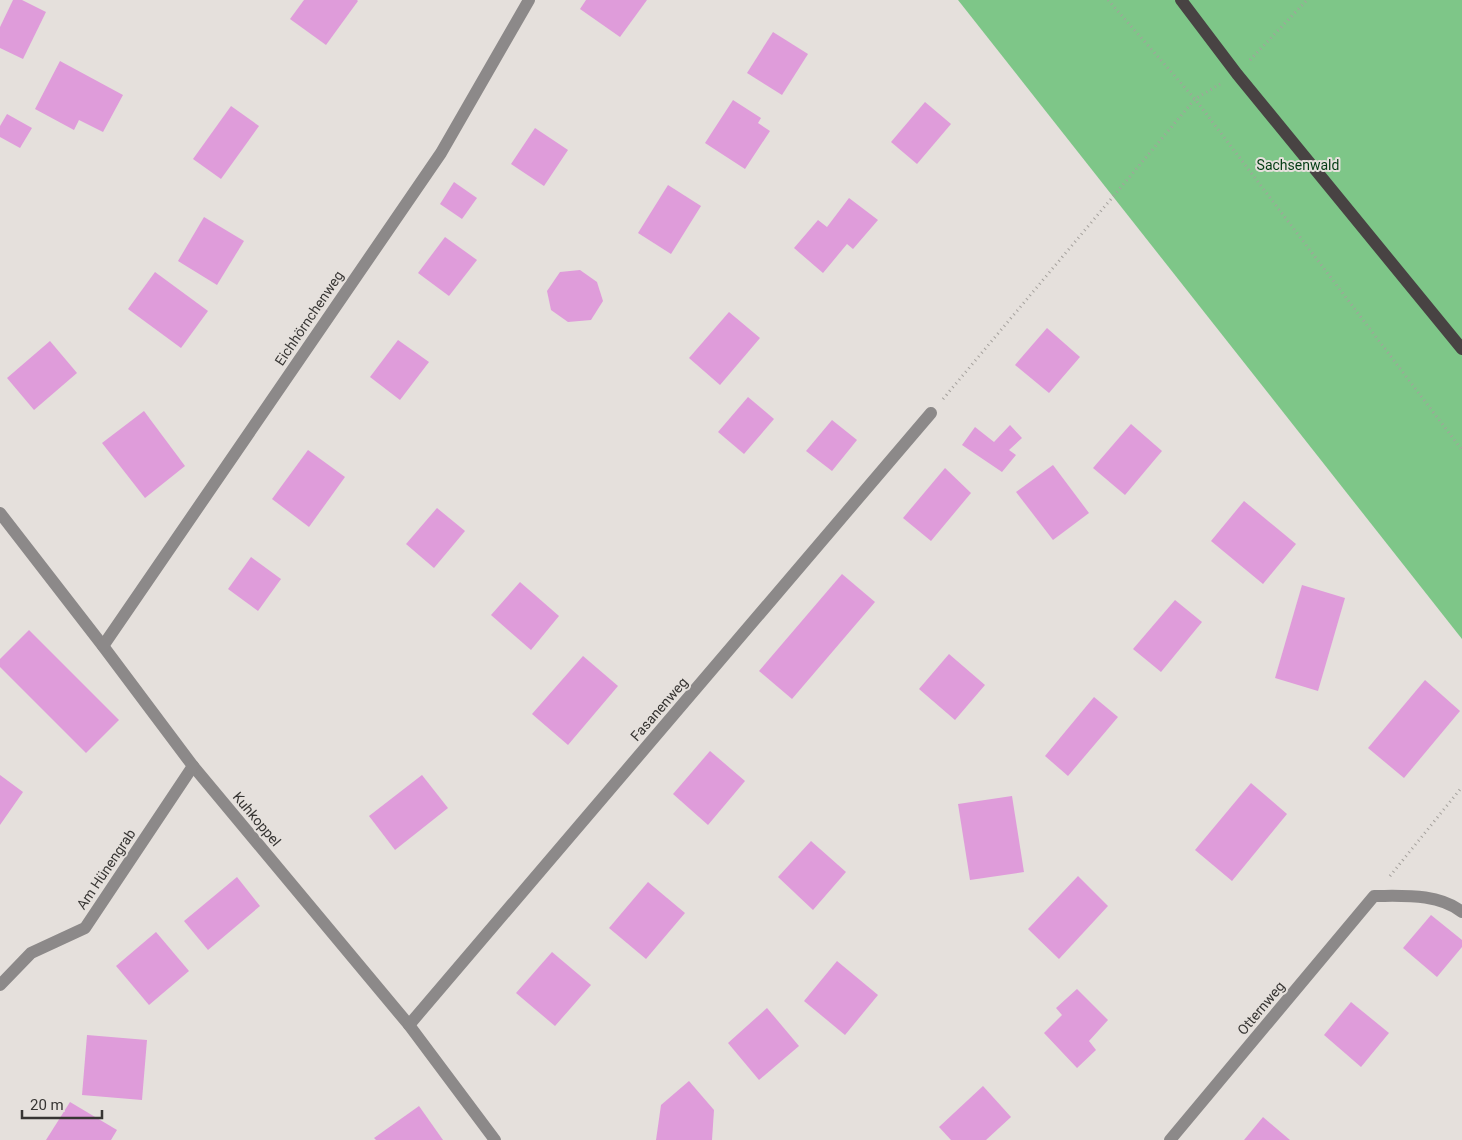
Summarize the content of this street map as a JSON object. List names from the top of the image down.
{
  "streets": {
    "street": [
      "Eichhörnchenweg",
      "Fasanenweg",
      "Kuhkoppel",
      "Am Hünengrab",
      "Otternweg"
    ]
  },
  "crossings": [
    ["Eichhörnchenweg", "Kuhkoppel"],
    ["Fasanenweg", "Kuhkoppel"],
    ["Kuhkoppel", "Am Hünengrab"]
  ],
  "parks": ["Sachsenwald"],
  "scale_bar": "20 m"
}
